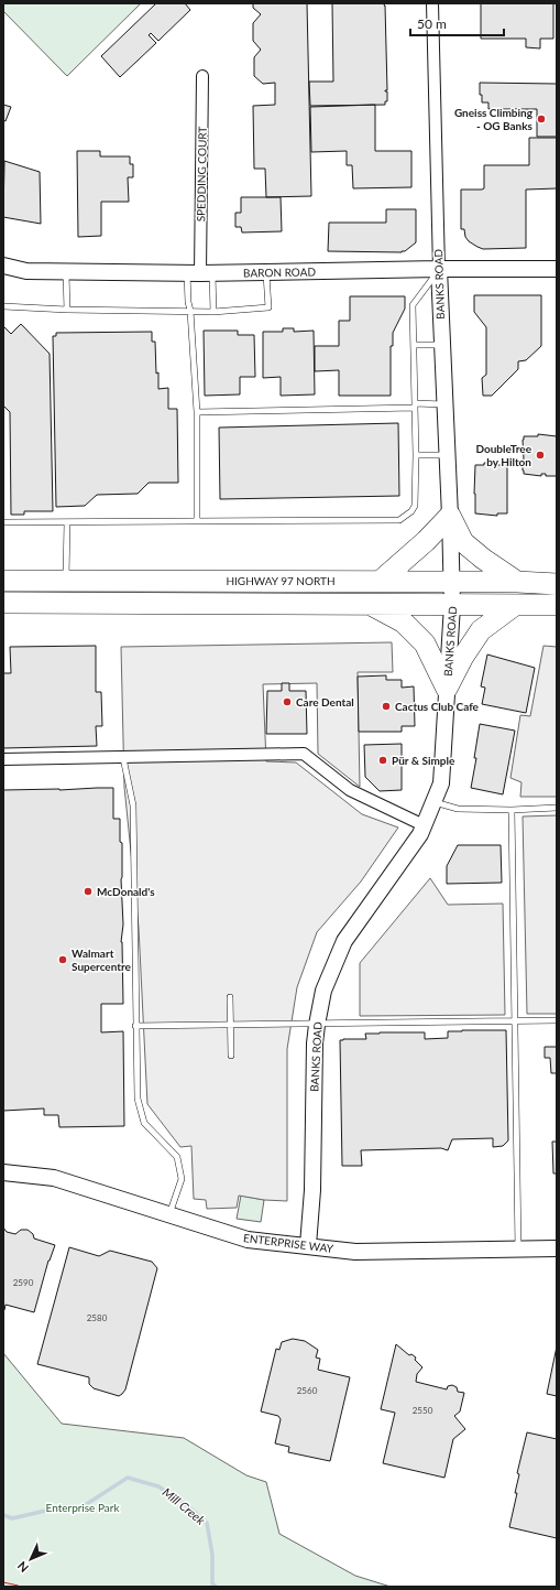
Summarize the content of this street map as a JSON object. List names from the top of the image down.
{
  "streets": {
    "highway": ["HIGHWAY 97 NORTH"],
    "street": [
      "SPEDDING COURT",
      "BARON ROAD",
      "BANKS ROAD",
      "ENTERPRISE WAY"
    ]
  },
  "crossings": [
    ["SPEDDING COURT", "BARON ROAD"],
    ["BARON ROAD", "BANKS ROAD"],
    ["BANKS ROAD", "HIGHWAY 97 NORTH"],
    ["BANKS ROAD", "ENTERPRISE WAY"]
  ],
  "water": ["Mill Creek"],
  "parks": ["Enterprise Park"],
  "places": [
    "Gneiss Climbing - OG Banks",
    "DoubleTree by Hilton",
    "Care Dental",
    "Cactus Club Cafe",
    "Pür & Simple",
    "McDonald's",
    "Walmart Supercentre"
  ],
  "house_numbers": [
    "2590",
    "2580",
    "2560",
    "2550"
  ],
  "scale_bar": "50 m",
  "north": "bottom left"
}
